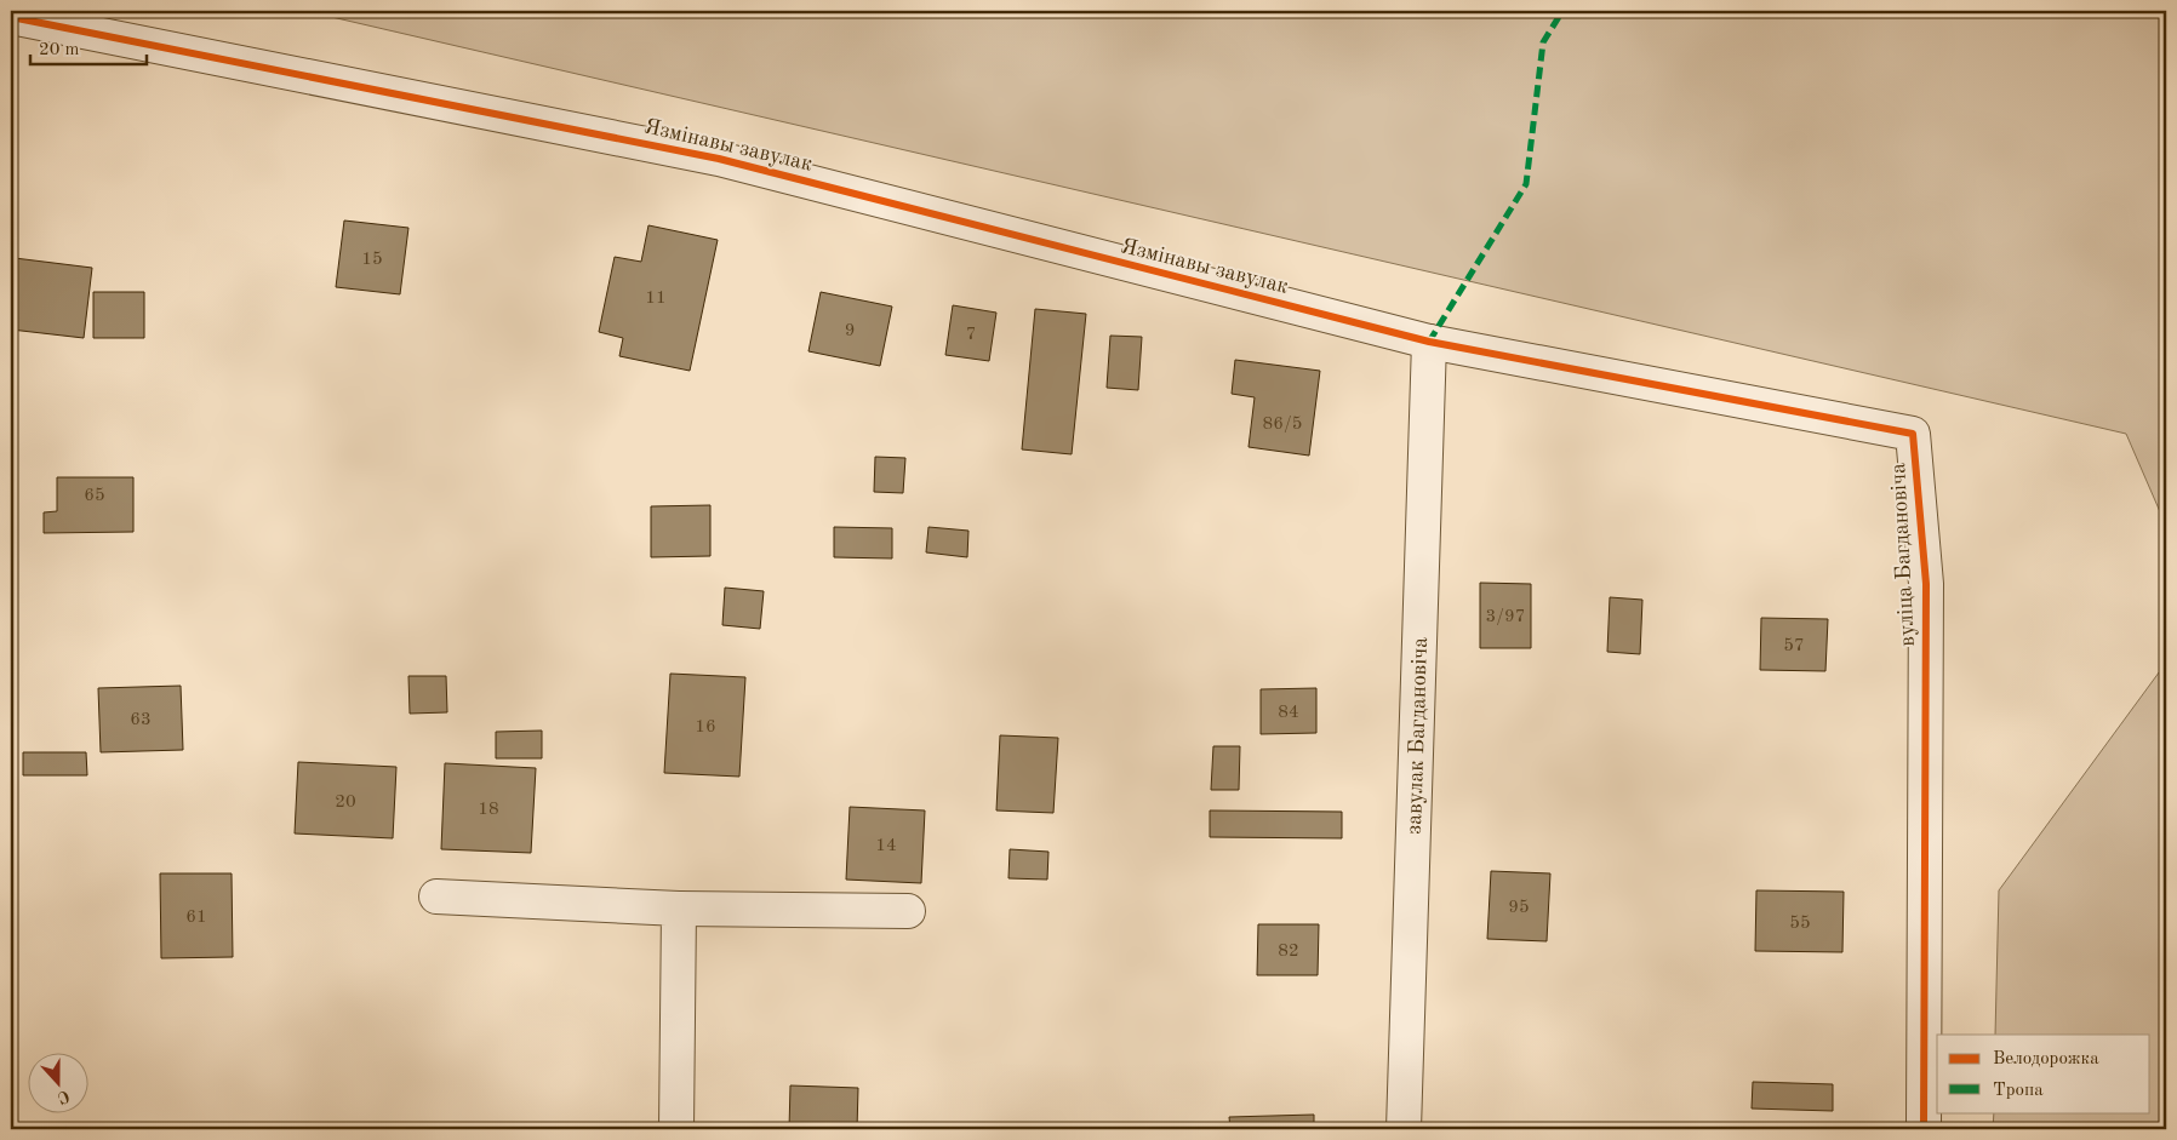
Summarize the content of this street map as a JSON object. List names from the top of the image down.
{
  "streets": {
    "street": ["Язмінавы завулак", "вуліца Багдановіча", "завулак Багдановіча"]
  },
  "crossings": [
    ["Язмінавы завулак", "вуліца Багдановіча"],
    ["Язмінавы завулак", "завулак Багдановіча"],
    ["вуліца Багдановіча", "завулак Багдановіча"]
  ],
  "house_numbers": [
    "15",
    "11",
    "9",
    "7",
    "86/5",
    "65",
    "3/97",
    "57",
    "84",
    "63",
    "16",
    "20",
    "18",
    "14",
    "95",
    "61",
    "55",
    "82"
  ],
  "legend": ["Велодорожка", "Тропа"],
  "scale_bar": "20 m",
  "north": "bottom"
}
